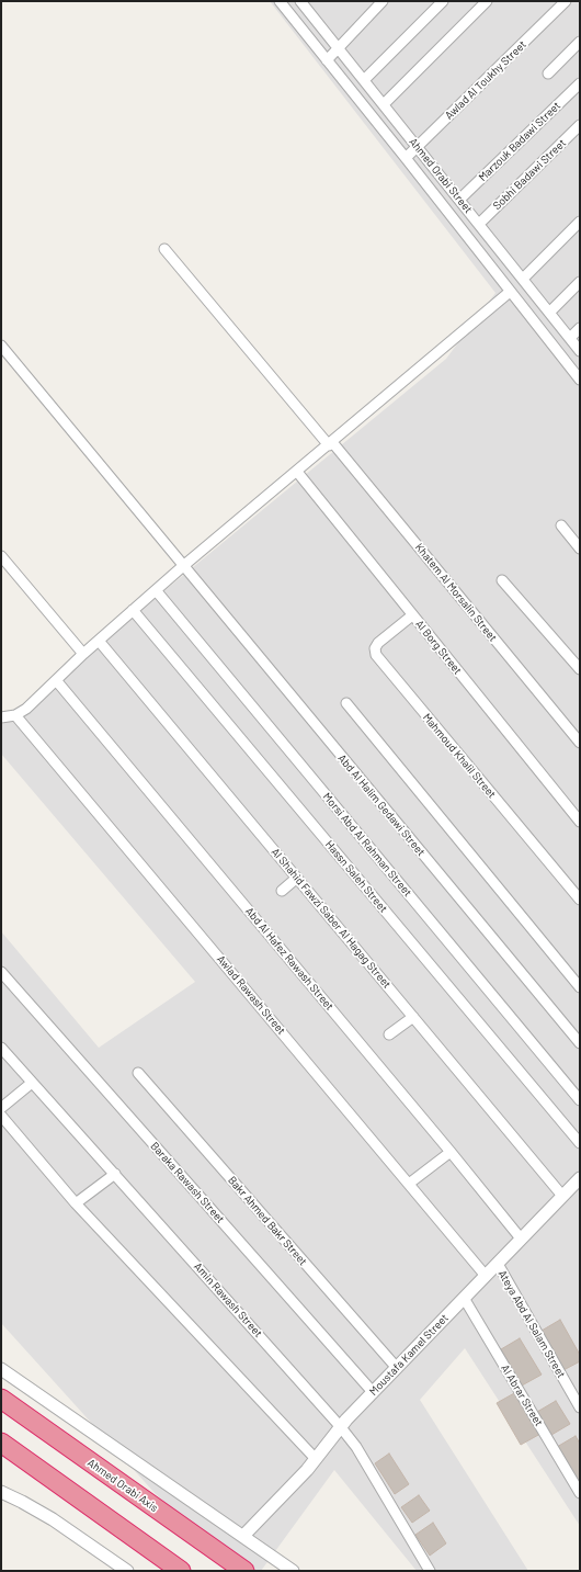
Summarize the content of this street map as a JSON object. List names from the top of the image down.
{
  "streets": {
    "highway": ["Ahmed Orabi Axis"],
    "street": [
      "Awlad Al Toukhy Street",
      "Marzouk Badawi Street",
      "Sobhi Badawi Street",
      "Ahmed Orabi Street",
      "Khatem Al Morsalin Street",
      "Al Borg Street",
      "Mahmoud Khalil Street",
      "Abd Al Halim Gedawi Street",
      "Morsi Abd Al Rahman Street",
      "Hassn Saleh Street",
      "Al Shahid Fawzi Saber Al Hagag Street",
      "Abd Al Hafez Rawash Street",
      "Awlad Rawash Street",
      "Baraka Rawash Street",
      "Bakr Ahmed Bakr Street",
      "Amin Rawash Street",
      "Ateya Abd Al Salam Street",
      "Moustafa Kamel Street",
      "Al Abrar Street"
    ]
  },
  "crossings": [
    ["Awlad Al Toukhy Street", "Ahmed Orabi Street"],
    ["Marzouk Badawi Street", "Ahmed Orabi Street"],
    ["Sobhi Badawi Street", "Ahmed Orabi Street"],
    ["Al Borg Street", "Mahmoud Khalil Street"],
    ["Al Shahid Fawzi Saber Al Hagag Street", "Moustafa Kamel Street"],
    ["Abd Al Hafez Rawash Street", "Moustafa Kamel Street"],
    ["Awlad Rawash Street", "Moustafa Kamel Street"],
    ["Baraka Rawash Street", "Moustafa Kamel Street"],
    ["Bakr Ahmed Bakr Street", "Moustafa Kamel Street"],
    ["Amin Rawash Street", "Moustafa Kamel Street"],
    ["Ateya Abd Al Salam Street", "Moustafa Kamel Street"],
    ["Moustafa Kamel Street", "Al Abrar Street"]
  ]
}
